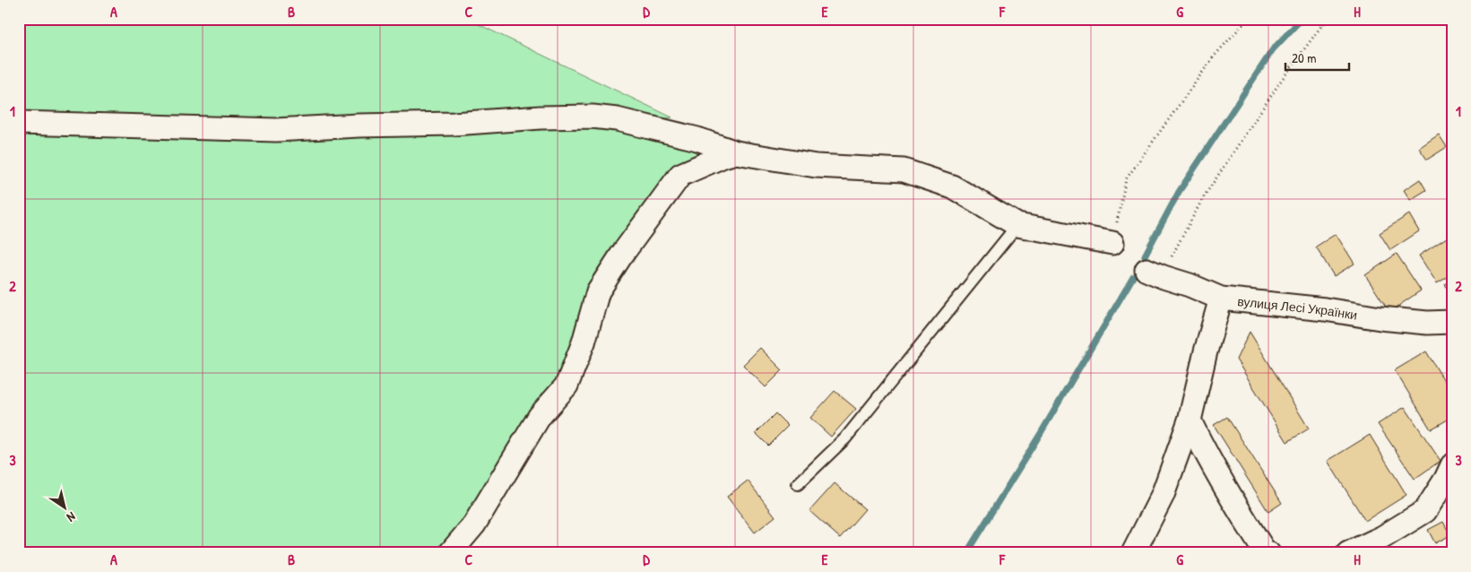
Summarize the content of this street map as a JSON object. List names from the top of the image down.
{
  "streets": {
    "street": ["вулиця Лесі Українки"]
  },
  "scale_bar": "20 m",
  "north": "bottom right",
  "grid": {
    "columns": [
      "A",
      "B",
      "C",
      "D",
      "E",
      "F",
      "G",
      "H"
    ],
    "rows": ["1", "2", "3"]
  }
}
